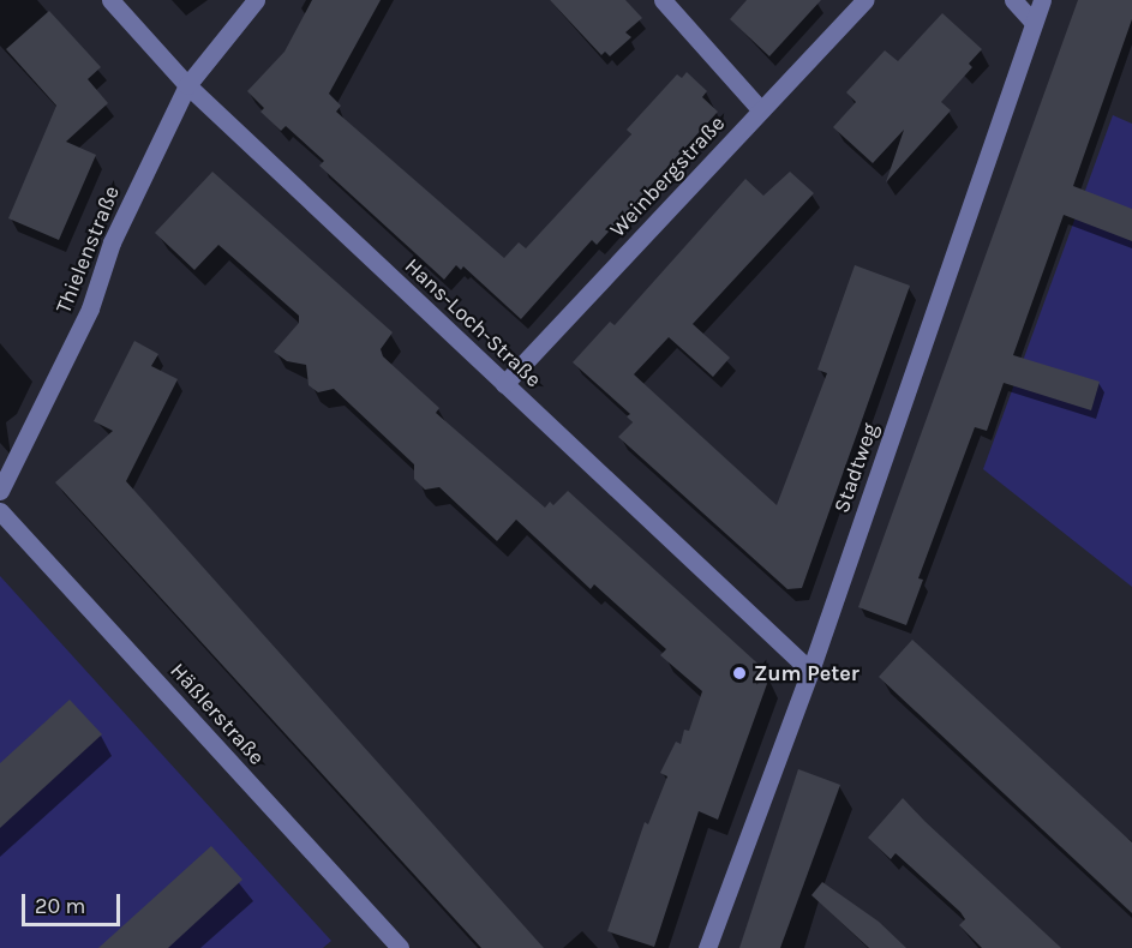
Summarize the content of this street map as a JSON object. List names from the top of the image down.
{
  "streets": {
    "street": [
      "Weinbergstraße",
      "Thielenstraße",
      "Hans-Loch-Straße",
      "Stadtweg",
      "Häßlerstraße"
    ]
  },
  "crossings": [
    ["Weinbergstraße", "Hans-Loch-Straße"],
    ["Thielenstraße", "Hans-Loch-Straße"],
    ["Hans-Loch-Straße", "Stadtweg"]
  ],
  "places": ["Zum Peter"],
  "scale_bar": "20 m"
}
